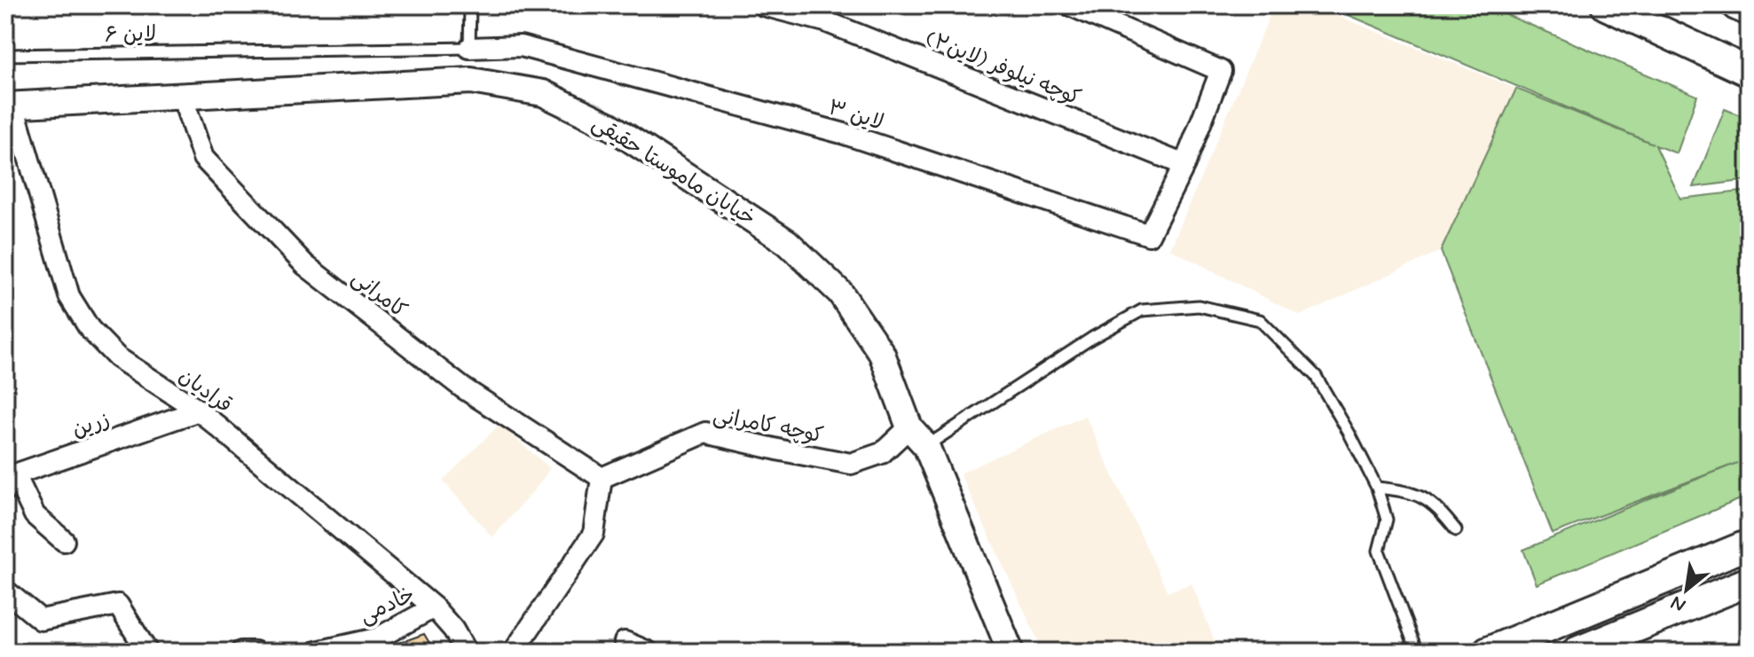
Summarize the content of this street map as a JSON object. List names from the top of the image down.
{
  "streets": {
    "street": [
      "کوچه نیلوفر (لاین۲)",
      "لاین ۳",
      "خیابان ماموستا حقیقی",
      "کامرانی",
      "قرادیان",
      "زرین",
      "کوچه کامرانی",
      "خادمی"
    ],
    "lane": ["لاین ۶"]
  },
  "crossings": [
    ["لاین ۶", "لاین ۳"],
    ["کوچه نیلوفر (لاین۲)", "لاین ۳"],
    ["خیابان ماموستا حقیقی", "کامرانی"],
    ["خیابان ماموستا حقیقی", "قرادیان"],
    ["خیابان ماموستا حقیقی", "کوچه کامرانی"],
    ["کامرانی", "کوچه کامرانی"],
    ["قرادیان", "زرین"],
    ["قرادیان", "خادمی"]
  ],
  "north": "bottom left"
}
